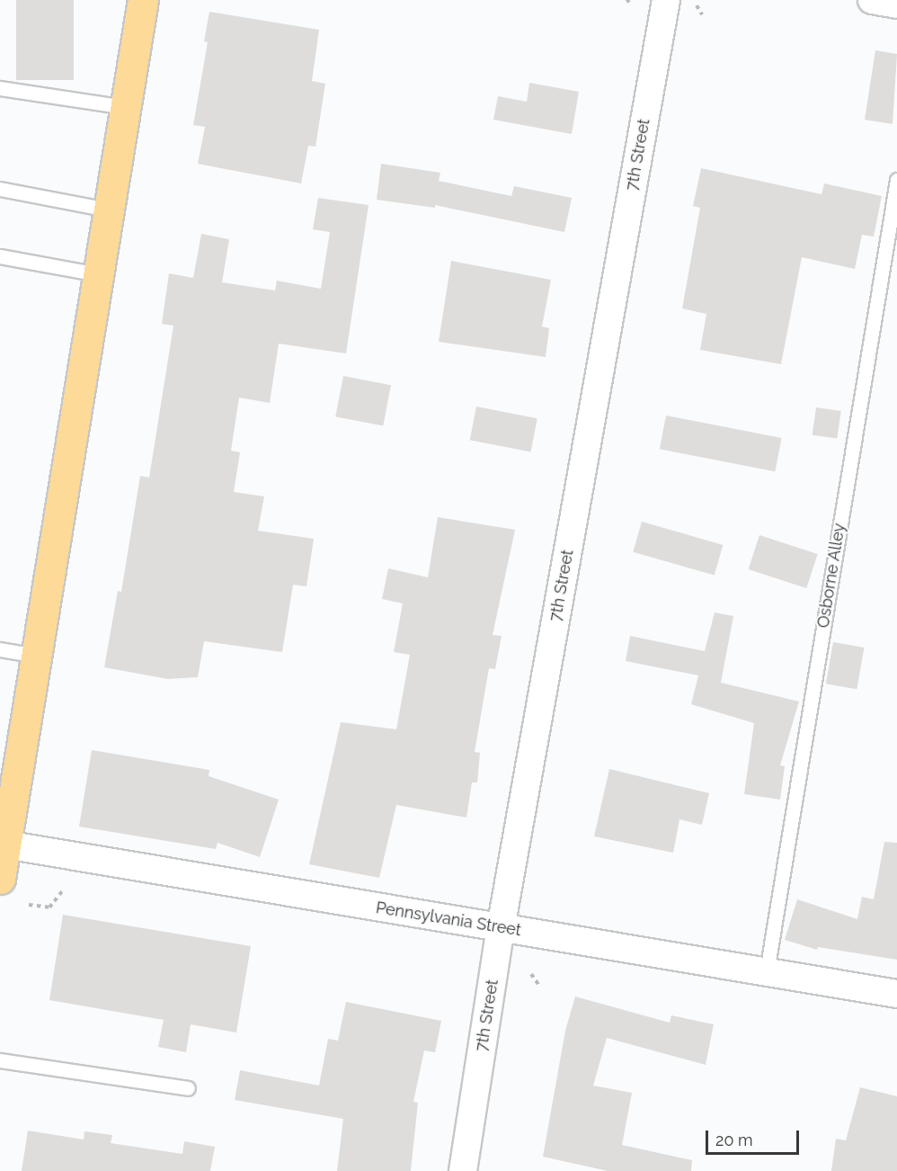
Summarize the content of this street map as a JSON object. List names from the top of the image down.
{
  "streets": {
    "street": ["7th Street", "Pennsylvania Street"],
    "lane": ["Osborne Alley"]
  },
  "crossings": [
    ["7th Street", "Pennsylvania Street"],
    ["Osborne Alley", "Pennsylvania Street"]
  ],
  "scale_bar": "20 m"
}
